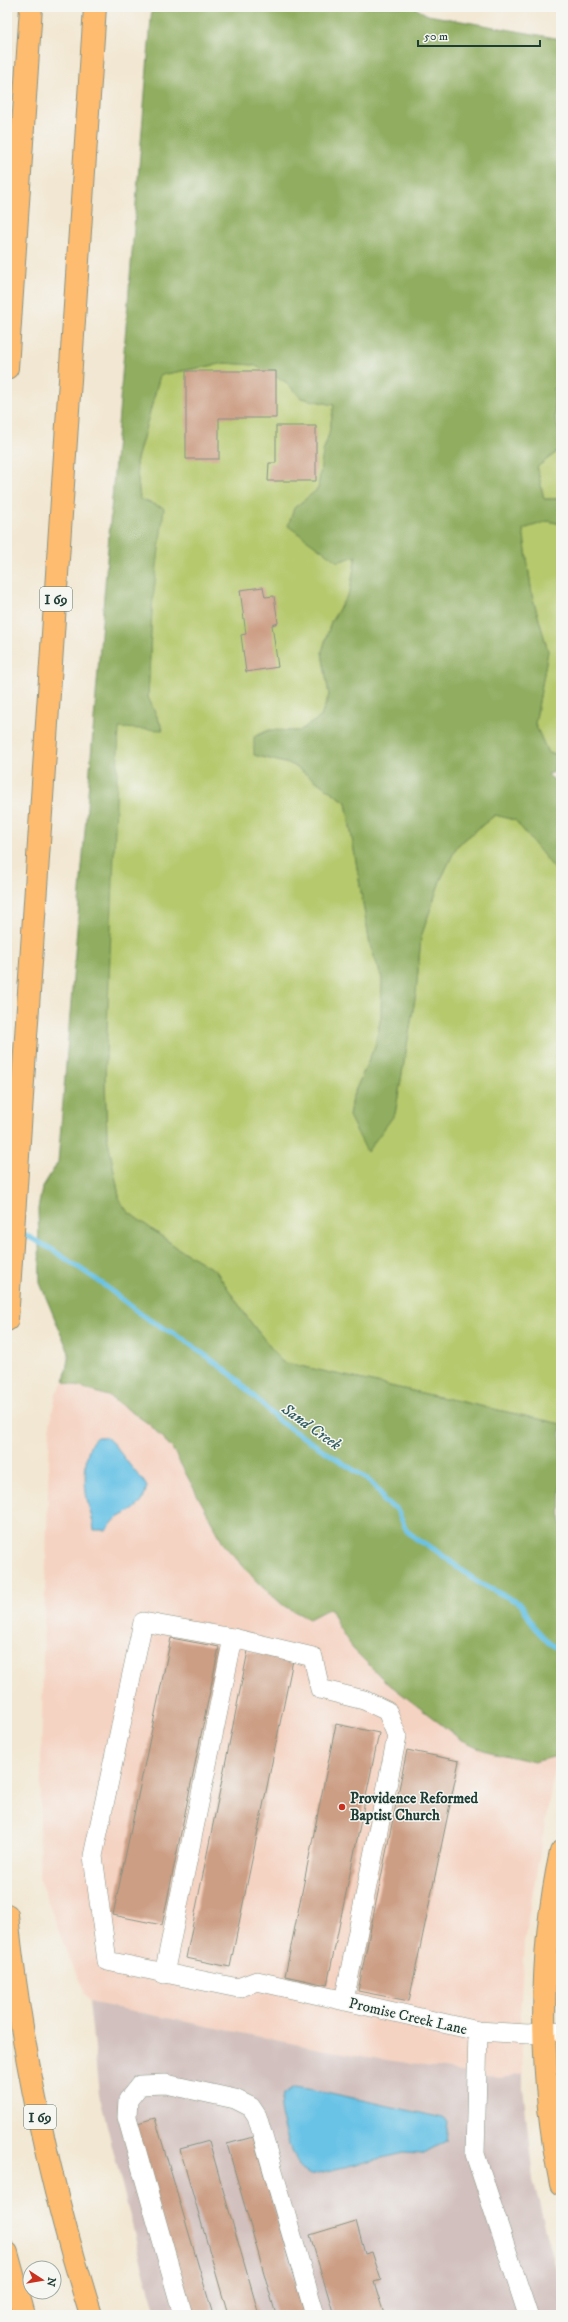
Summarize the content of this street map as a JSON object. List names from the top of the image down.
{
  "streets": {
    "main road": ["I 69"],
    "street": ["Promise Creek Lane"]
  },
  "water": ["Sand Creek"],
  "places": ["Providence Reformed Baptist Church"],
  "scale_bar": "50 m",
  "north": "right"
}
